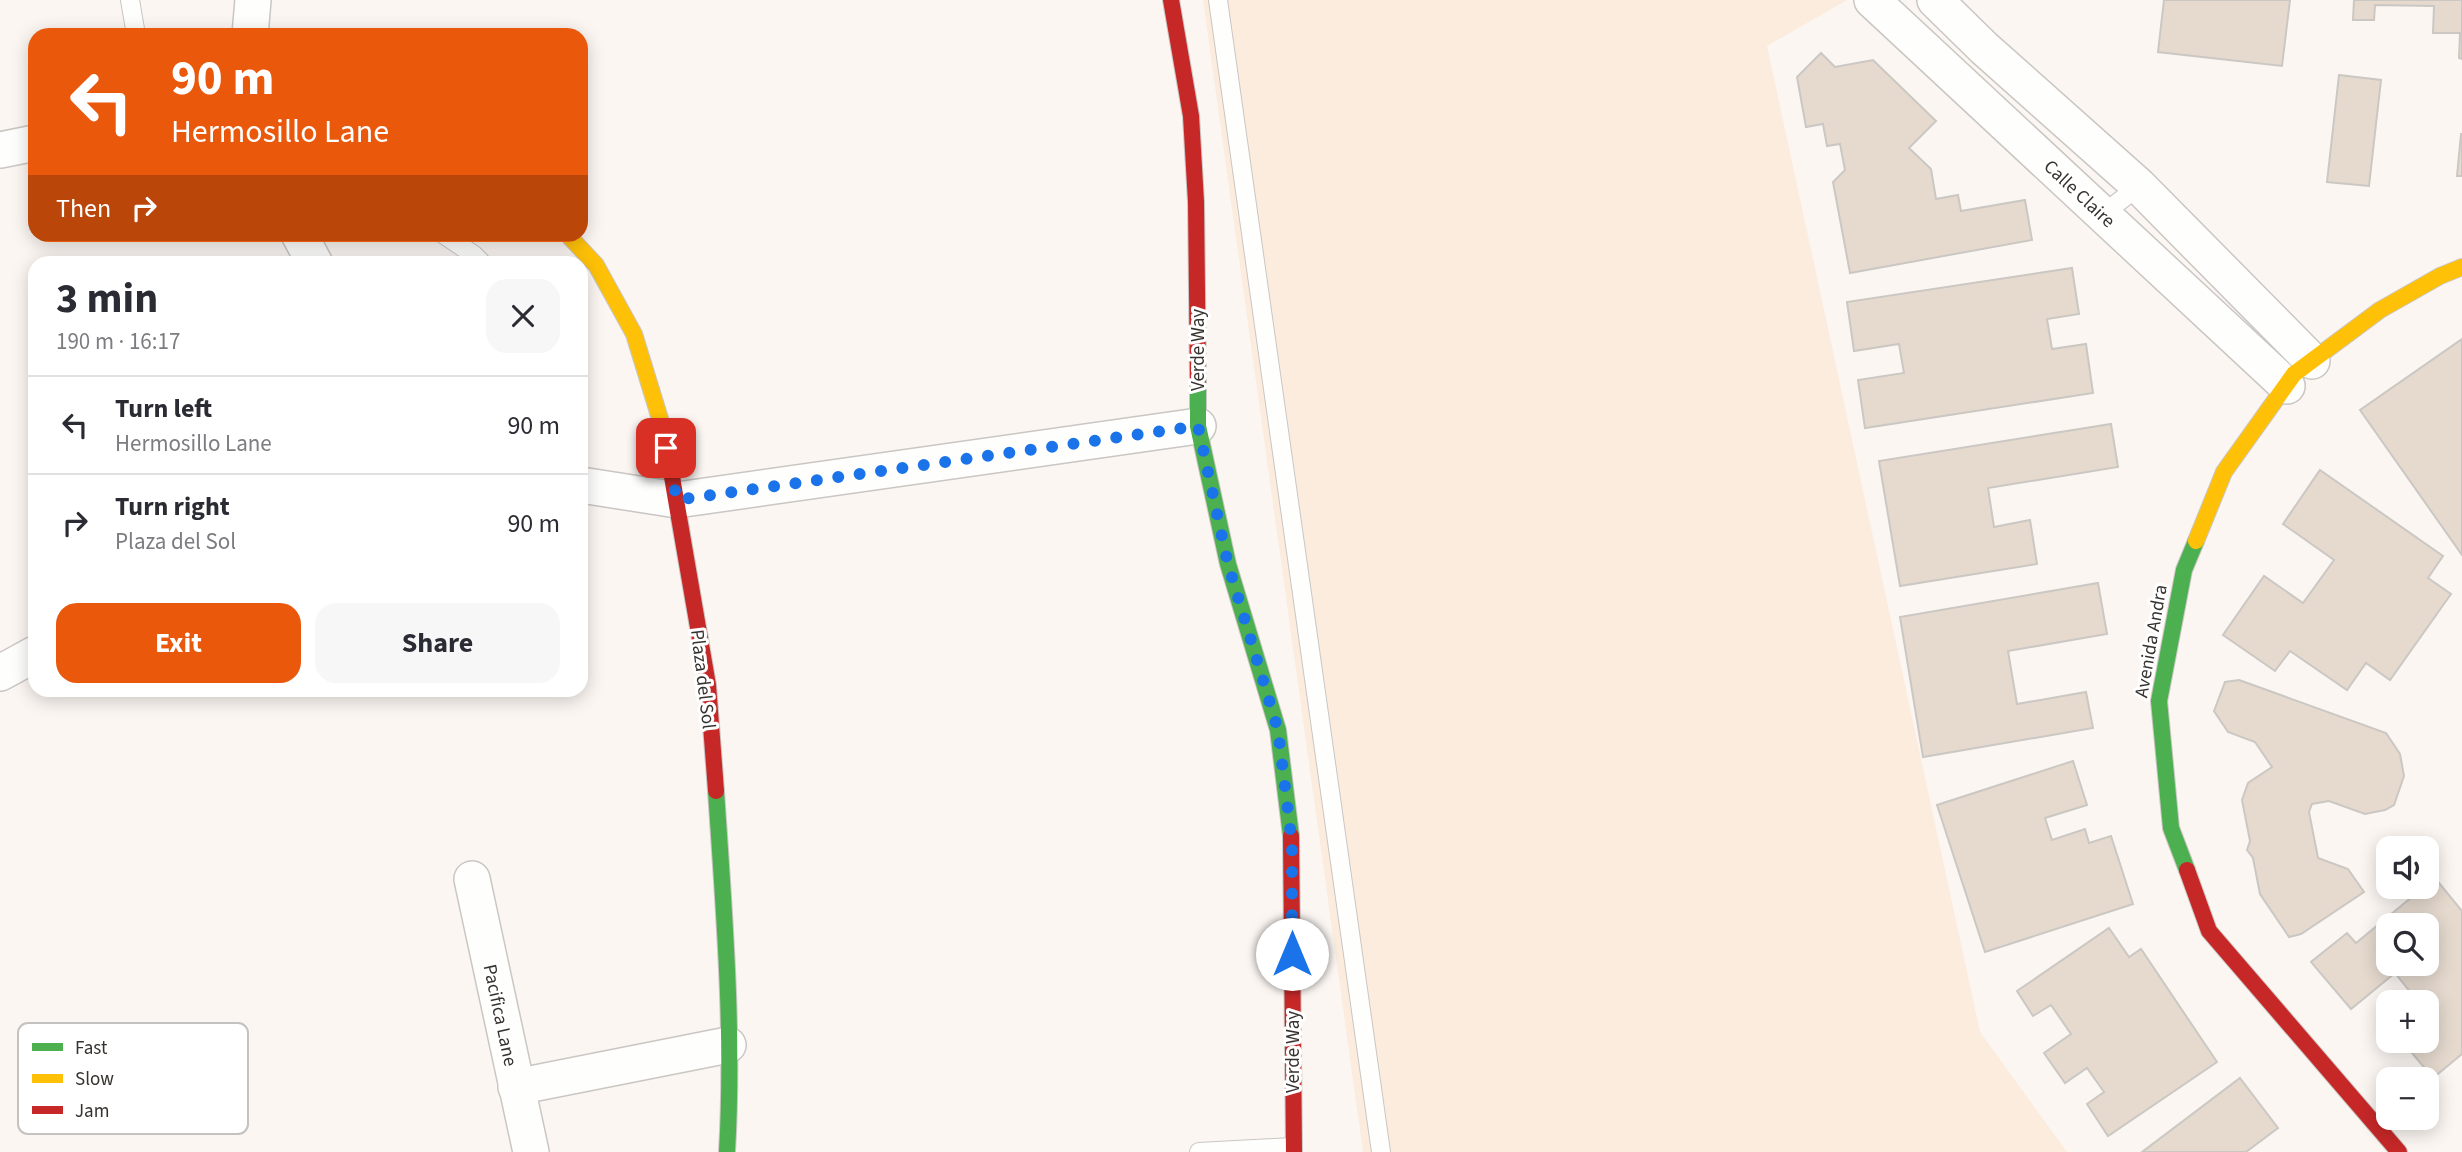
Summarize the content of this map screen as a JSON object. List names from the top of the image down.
{
  "streets": {
    "street": [
      "Calle Claire",
      "Verde Way",
      "Avenida Andra",
      "Plaza del Sol",
      "Pacifica Lane"
    ]
  },
  "crossings": [
    ["Calle Claire", "Avenida Andra"]
  ],
  "legend": ["Fast", "Slow", "Jam"],
  "page": {
    "turn": ["90 m", "Hermosillo Lane"],
    "then": "Then",
    "heading": ["3 min", "190 m · 16:17"],
    "list": [
      {
        "name": "Turn left",
        "note": "Hermosillo Lane",
        "value": "90 m"
      },
      {
        "name": "Turn right",
        "note": "Plaza del Sol",
        "value": "90 m"
      }
    ],
    "buttons": ["Exit", "Share"],
    "map_buttons": ["+", "−"]
  }
}
